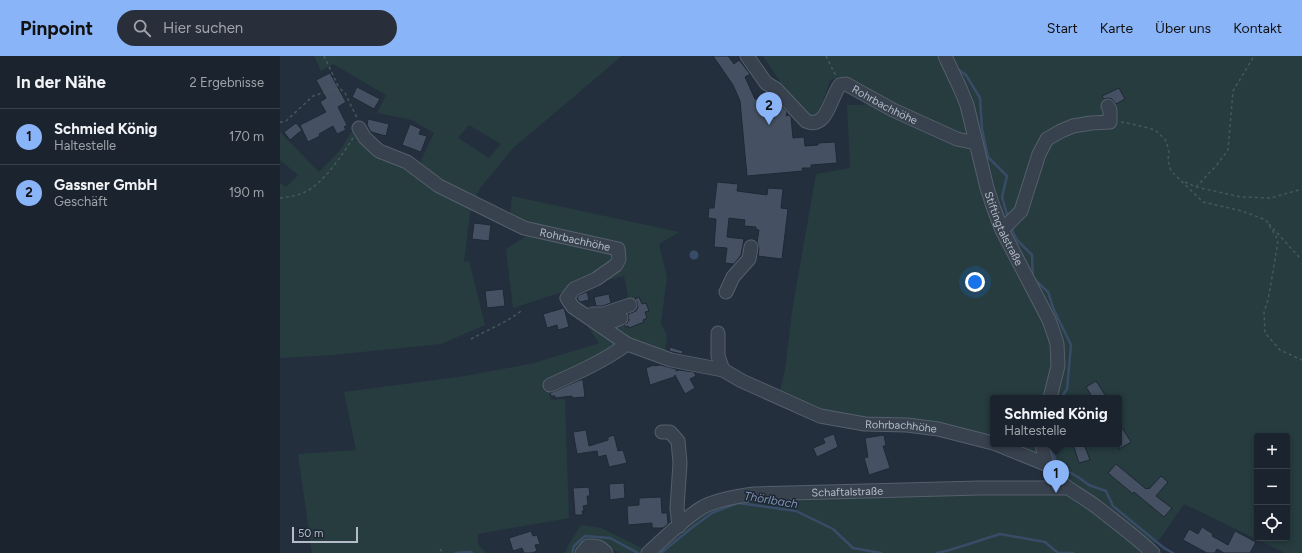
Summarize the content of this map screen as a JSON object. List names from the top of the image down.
{
  "streets": {
    "street": ["Rohrbachhöhe", "Stiftingtalstraße", "Schaftalstraße"]
  },
  "crossings": [
    ["Rohrbachhöhe", "Stiftingtalstraße"]
  ],
  "water": ["Thörlbach"],
  "scale_bar": "50 m",
  "page": {
    "header": "Pinpoint",
    "search": "Hier suchen",
    "nav": [
      "Start",
      "Karte",
      "Über uns",
      "Kontakt"
    ],
    "heading": ["In der Nähe", "2 Ergebnisse"],
    "pins": ["2", "1"],
    "list": [
      {
        "mark": "1",
        "name": "Schmied König",
        "note": "Haltestelle",
        "value": "170 m"
      },
      {
        "mark": "2",
        "name": "Gassner GmbH",
        "note": "Geschäft",
        "value": "190 m"
      }
    ],
    "popup": ["Schmied König", "Haltestelle"],
    "map_buttons": ["+", "−"],
    "scale": "50 m"
  }
}
